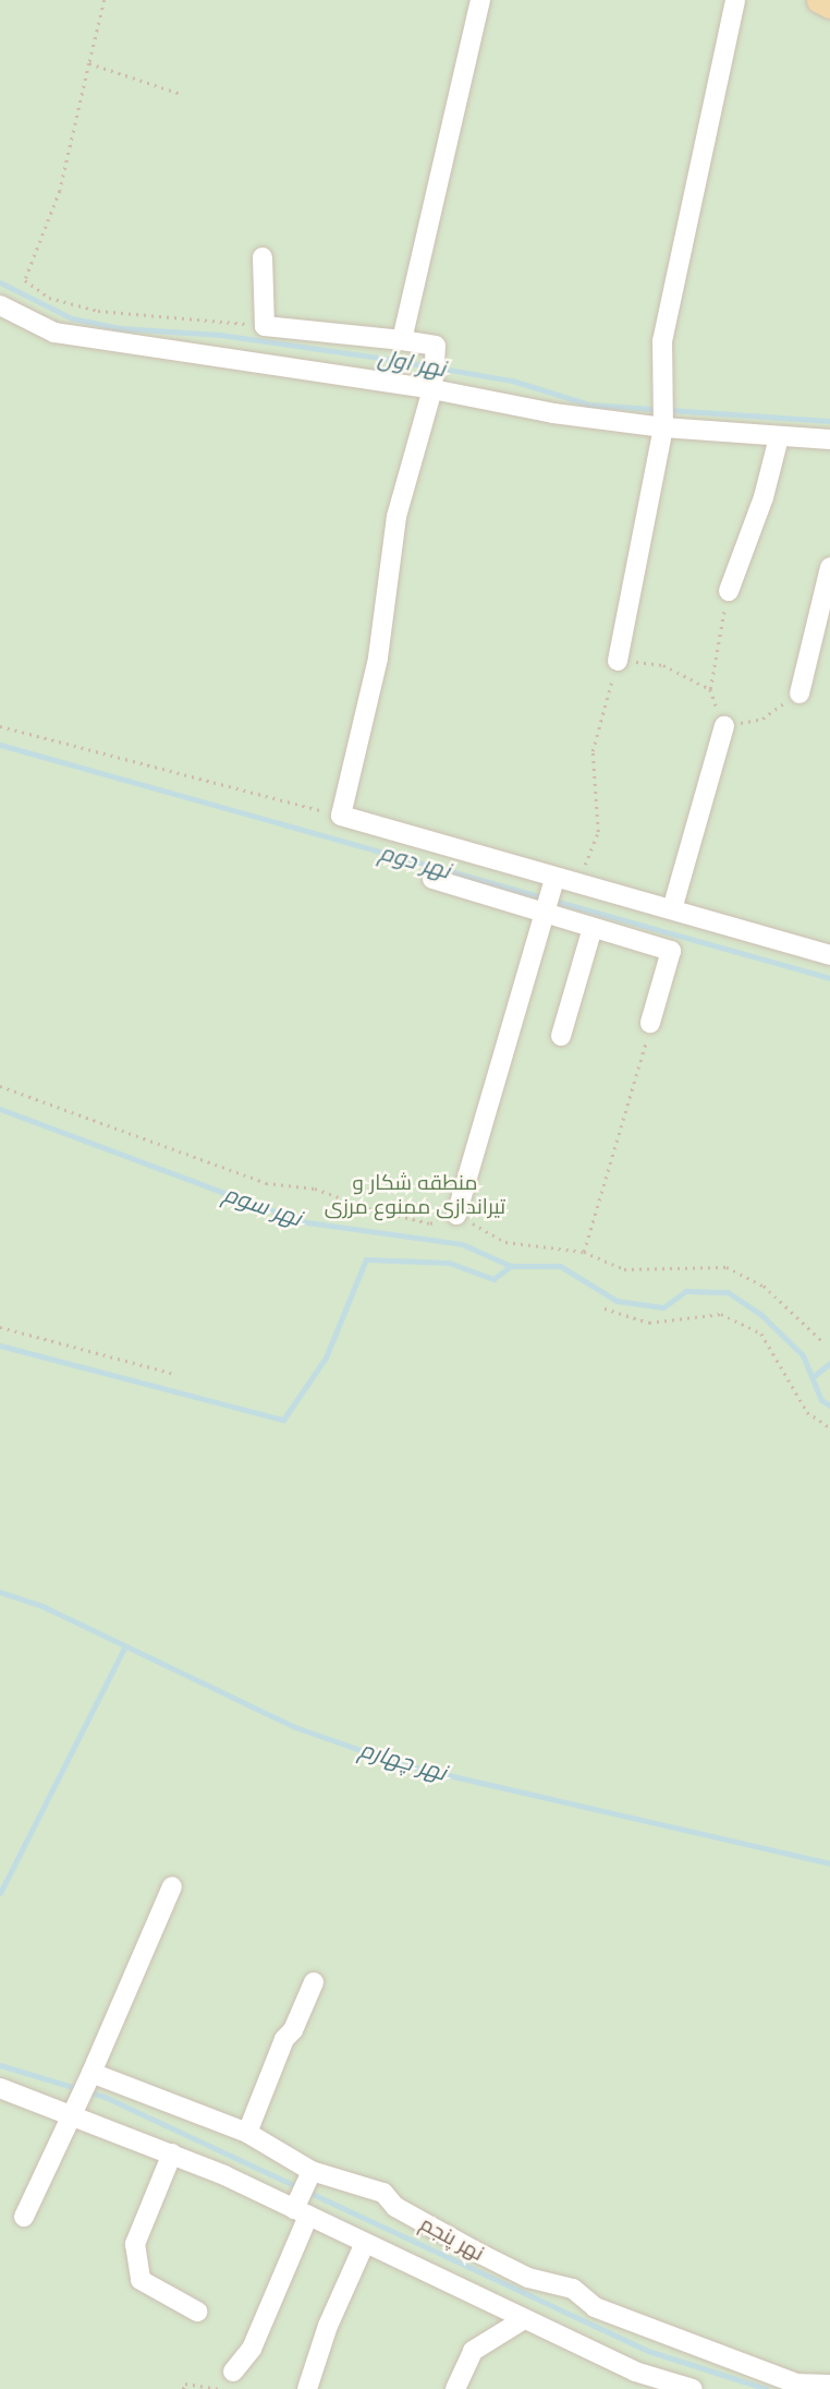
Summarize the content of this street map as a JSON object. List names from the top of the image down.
{
  "streets": {
    "street": ["نهر پنجم"]
  },
  "water": [
    "نهر اول",
    "نهر دوم",
    "نهر سوم",
    "نهر چهارم"
  ],
  "parks": ["منطقه شکار و تیراندازی ممنوع مرزی"]
}
